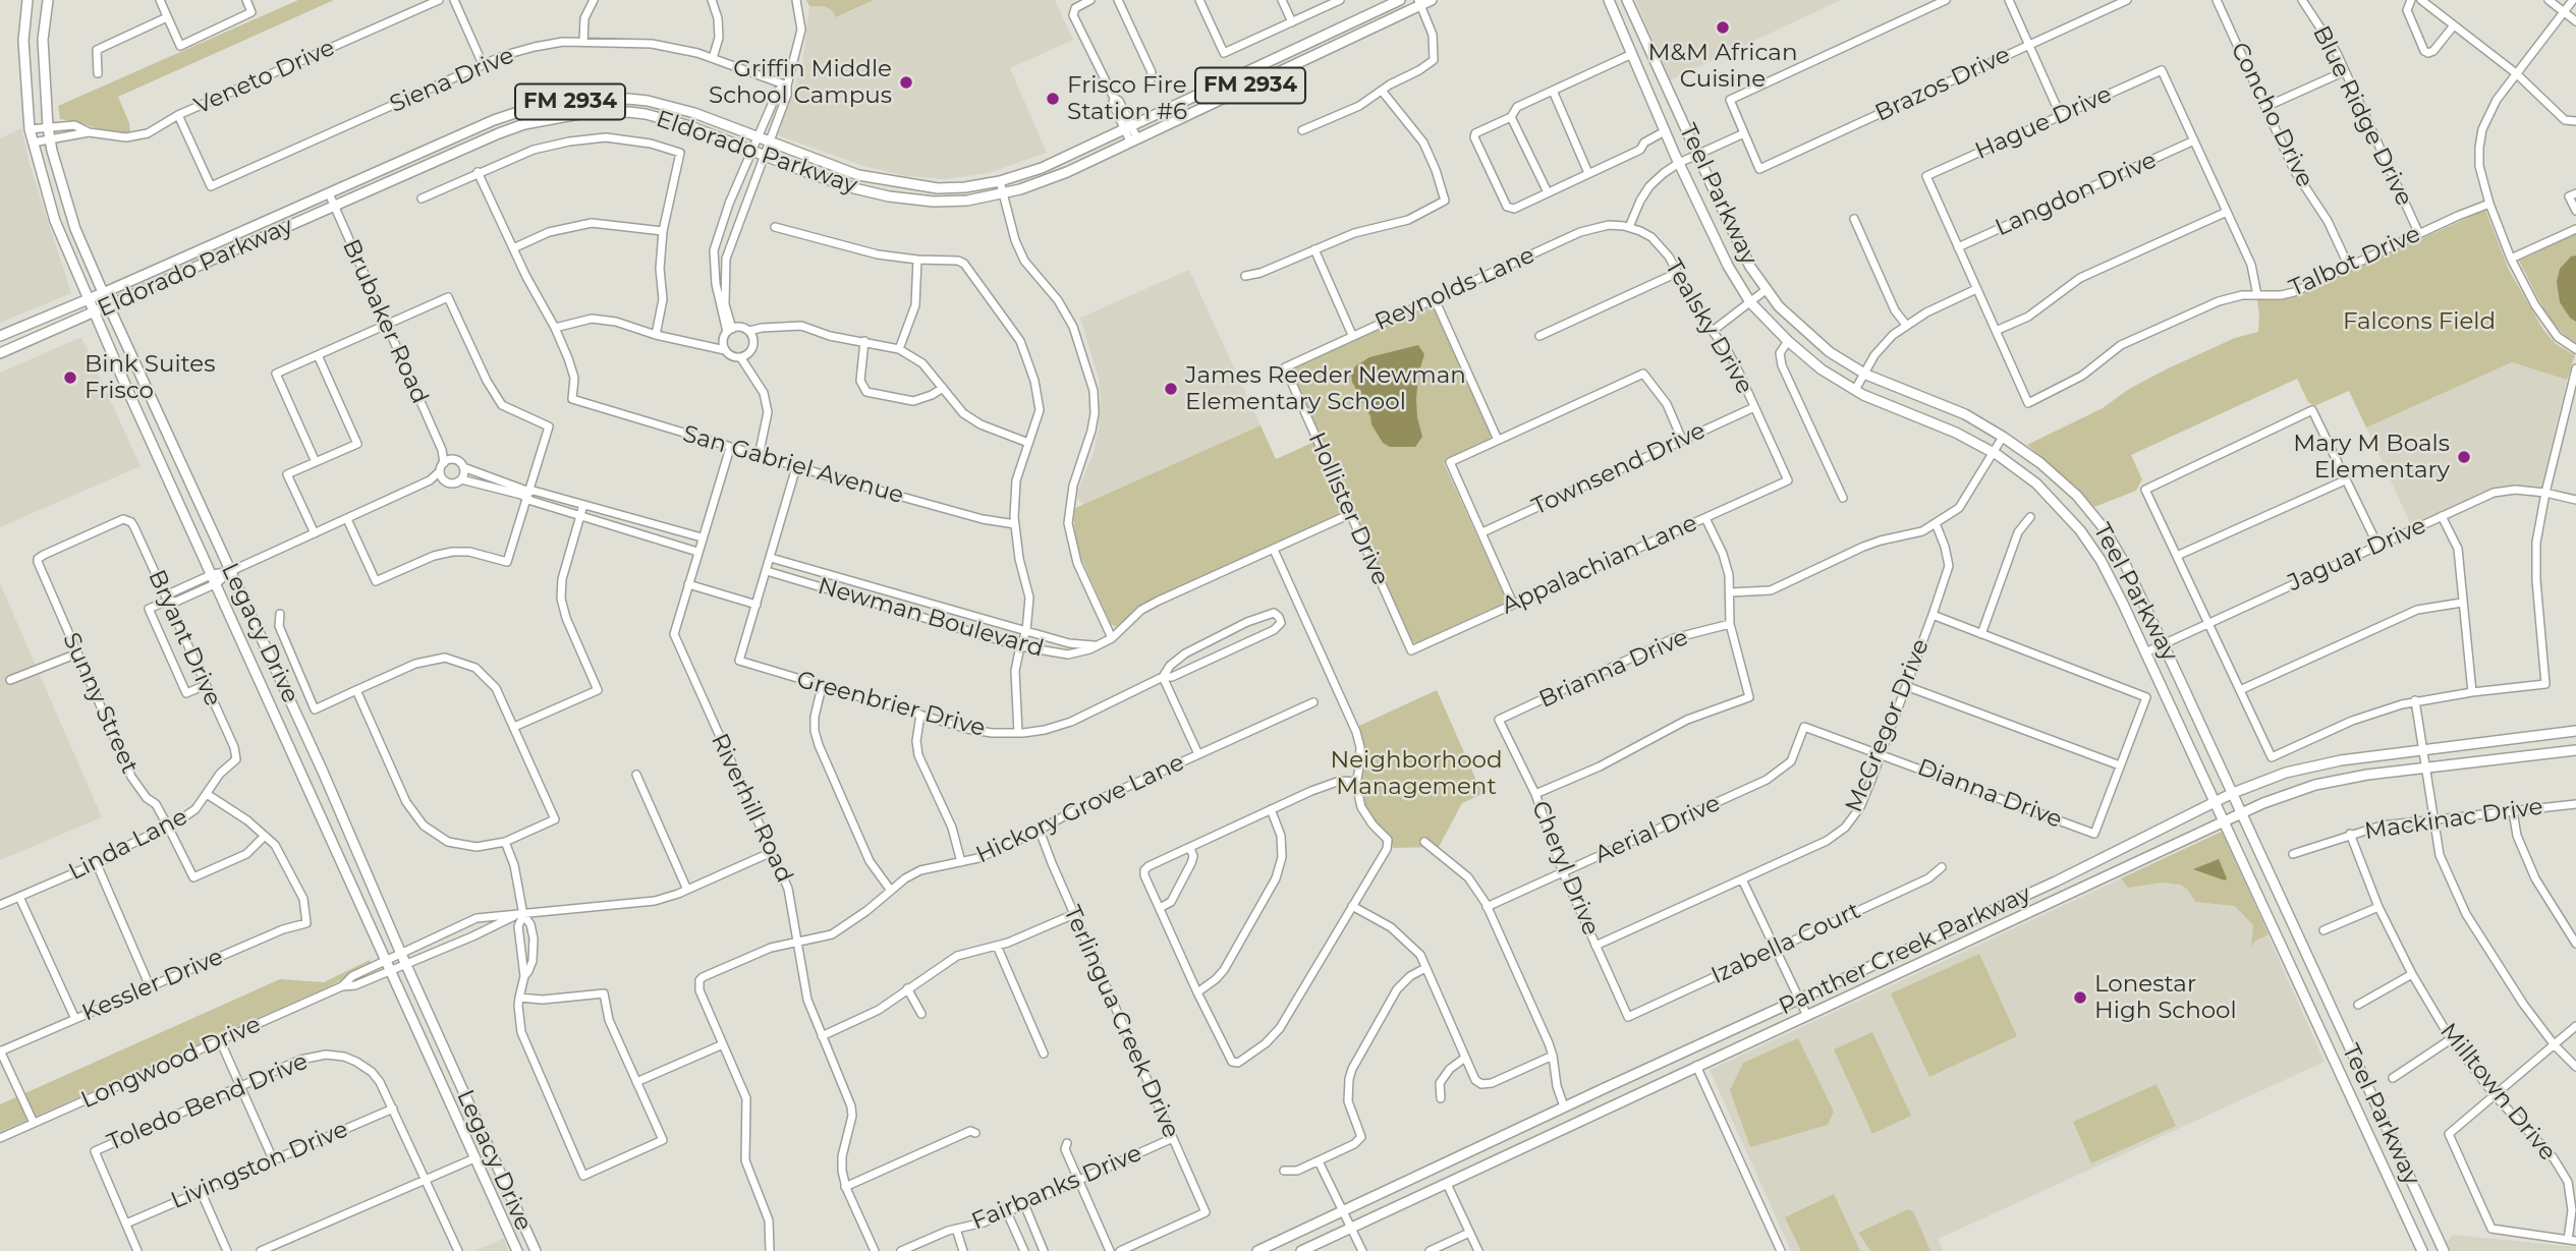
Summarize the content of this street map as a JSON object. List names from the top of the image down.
{
  "streets": {
    "main road": [
      "FM 2934",
      "Eldorado Parkway",
      "Teel Parkway",
      "Legacy Drive",
      "Panther Creek Parkway"
    ],
    "street": [
      "Veneto Drive",
      "Siena Drive",
      "Brazos Drive",
      "Concho Drive",
      "Blue Ridge Drive",
      "Hague Drive",
      "Langdon Drive",
      "Talbot Drive",
      "Reynolds Lane",
      "Brubaker Road",
      "Tealsky Drive",
      "San Gabriel Avenue",
      "Townsend Drive",
      "Hollister Drive",
      "Jaguar Drive",
      "Appalachian Lane",
      "Newman Boulevard",
      "Bryant Drive",
      "Brianna Drive",
      "Sunny Street",
      "Greenbrier Drive",
      "McGregor Drive",
      "Dianna Drive",
      "Riverhill Road",
      "Hickory Grove Lane",
      "Mackinac Drive",
      "Aerial Drive",
      "Linda Lane",
      "Cheryl Drive",
      "Izabella Court",
      "Kessler Drive",
      "Terlingua Creek Drive",
      "Longwood Drive",
      "Milltown Drive",
      "Toledo Bend Drive",
      "Livingston Drive",
      "Fairbanks Drive"
    ]
  },
  "crossings": [
    ["Veneto Drive", "Siena Drive"],
    ["Veneto Drive", "Legacy Drive"],
    ["Concho Drive", "Talbot Drive"],
    ["Blue Ridge Drive", "Talbot Drive"],
    ["Hague Drive", "Langdon Drive"],
    ["Eldorado Parkway", "Brubaker Road"],
    ["Eldorado Parkway", "Legacy Drive"],
    ["Teel Parkway", "Jaguar Drive"],
    ["Teel Parkway", "Panther Creek Parkway"],
    ["Reynolds Lane", "Tealsky Drive"],
    ["Reynolds Lane", "Hollister Drive"],
    ["Tealsky Drive", "Townsend Drive"],
    ["Tealsky Drive", "Appalachian Lane"],
    ["San Gabriel Avenue", "Riverhill Road"],
    ["Hollister Drive", "Appalachian Lane"],
    ["Hollister Drive", "Newman Boulevard"],
    ["Legacy Drive", "Longwood Drive"],
    ["Bryant Drive", "Sunny Street"],
    ["Bryant Drive", "Linda Lane"],
    ["Brianna Drive", "Cheryl Drive"],
    ["Sunny Street", "Linda Lane"],
    ["Sunny Street", "Kessler Drive"],
    ["McGregor Drive", "Dianna Drive"],
    ["McGregor Drive", "Cheryl Drive"],
    ["Dianna Drive", "Aerial Drive"],
    ["Riverhill Road", "Hickory Grove Lane"],
    ["Riverhill Road", "Longwood Drive"],
    ["Hickory Grove Lane", "Terlingua Creek Drive"],
    ["Mackinac Drive", "Milltown Drive"],
    ["Aerial Drive", "Cheryl Drive"],
    ["Cheryl Drive", "Izabella Court"],
    ["Terlingua Creek Drive", "Fairbanks Drive"],
    ["Toledo Bend Drive", "Livingston Drive"]
  ],
  "parks": ["Falcons Field", "Neighborhood Management"],
  "places": [
    "M&M African Cuisine",
    "Griffin Middle School Campus",
    "Frisco Fire Station #6",
    "Bink Suites Frisco",
    "James Reeder Newman Elementary School",
    "Mary M Boals Elementary",
    "Lonestar High School"
  ]
}
